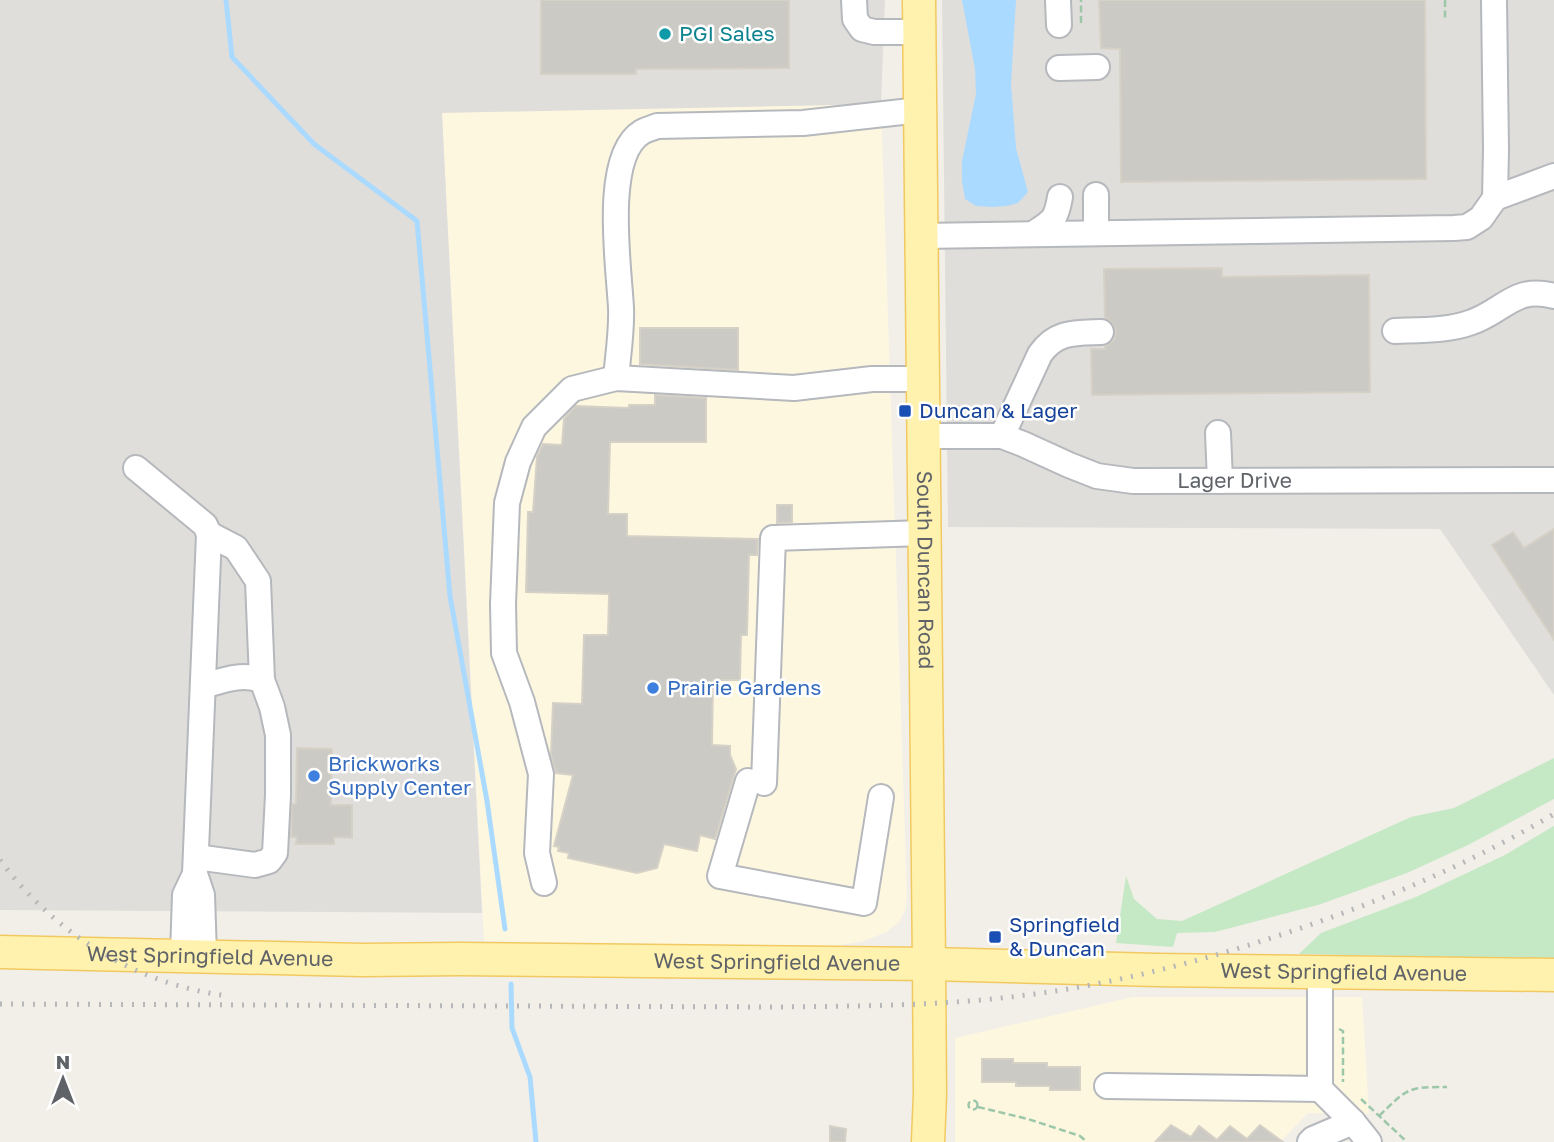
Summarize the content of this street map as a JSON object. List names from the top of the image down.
{
  "streets": {
    "main road": ["South Duncan Road", "West Springfield Avenue"],
    "street": ["Lager Drive"]
  },
  "crossings": [
    ["Lager Drive", "South Duncan Road"],
    ["South Duncan Road", "West Springfield Avenue"]
  ],
  "places": {
    "other": ["PGI Sales", "Prairie Gardens", "Brickworks Supply Center"],
    "transit": ["Duncan & Lager", "Springfield & Duncan"]
  },
  "north": "top"
}
